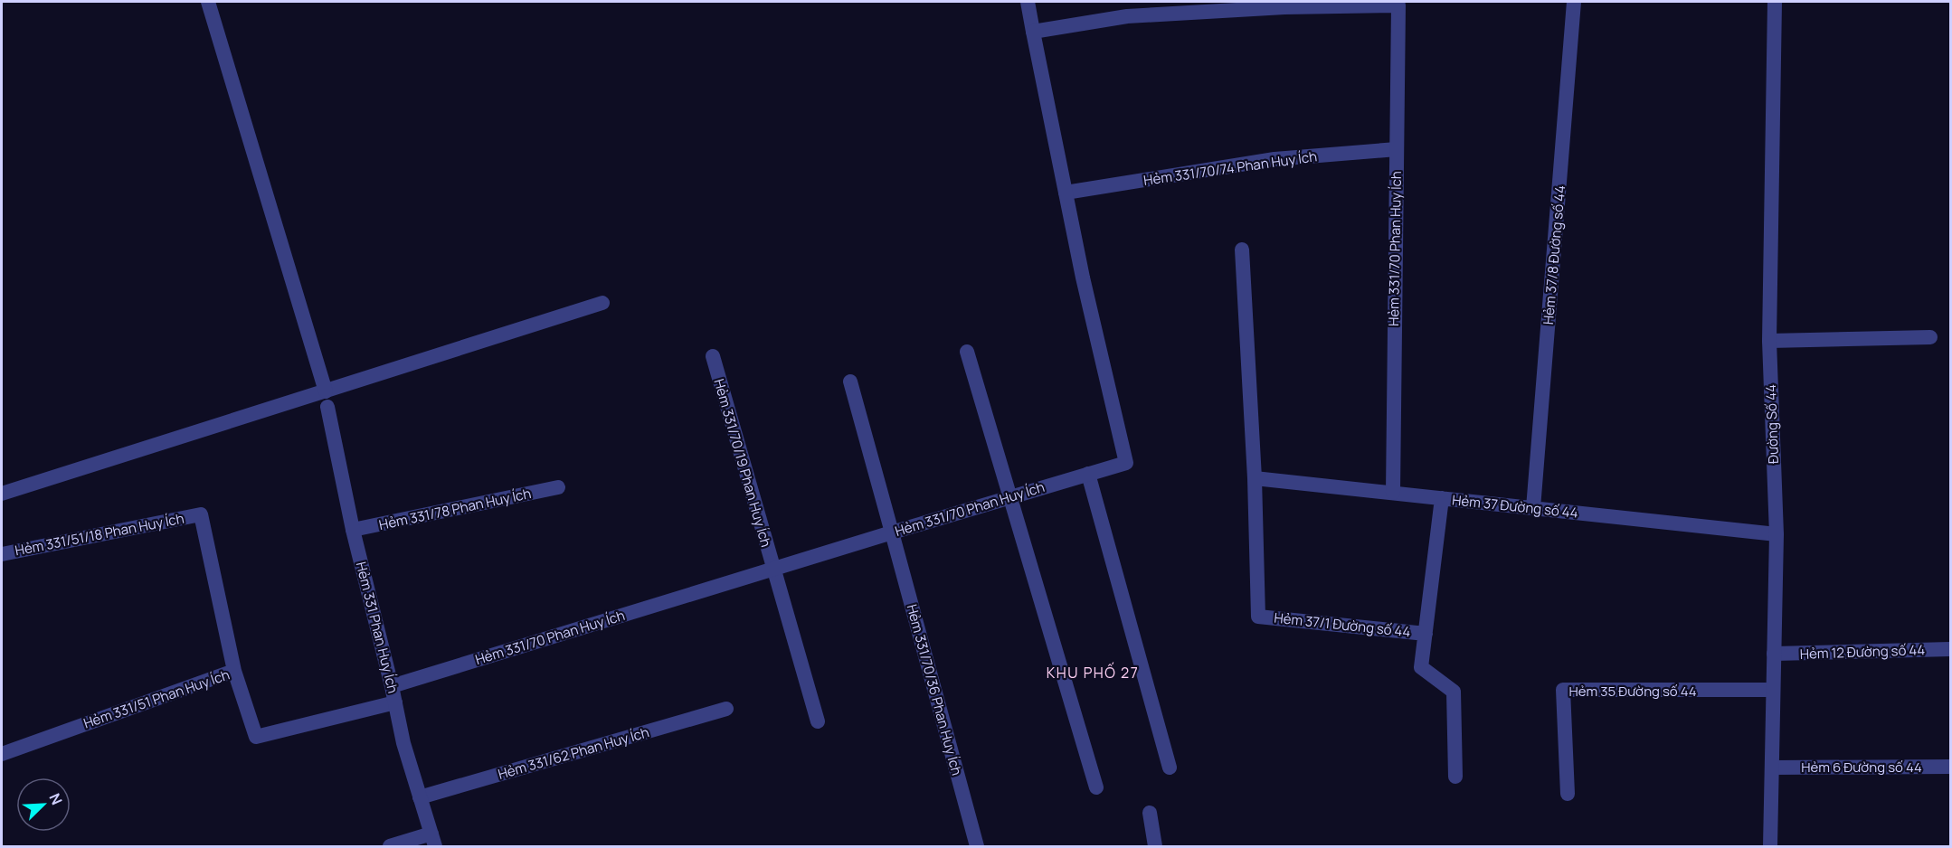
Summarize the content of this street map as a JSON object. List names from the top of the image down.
{
  "streets": {
    "street": [
      "Hẻm 331/70/74 Phan Huy Ích",
      "Hẻm 331/70 Phan Huy Ích",
      "Hẻm 37/8 Đường số 44",
      "Đường Số 44",
      "Hẻm 331/70/19 Phan Huy Ích",
      "Hẻm 37 Đường số 44",
      "Hẻm 331/78 Phan Huy Ích",
      "Hẻm 331/51/18 Phan Huy Ích",
      "Hẻm 37/1 Đường số 44",
      "Hẻm 331 Phan Huy Ích",
      "Hẻm 12 Đường số 44",
      "Hẻm 331/70/36 Phan Huy Ích",
      "Hẻm 35 Đường số 44",
      "Hẻm 331/51 Phan Huy Ích",
      "Hẻm 331/62 Phan Huy Ích",
      "Hẻm 6 Đường số 44"
    ]
  },
  "crossings": [
    ["Hẻm 331/70/74 Phan Huy Ích", "Hẻm 331/70 Phan Huy Ích"],
    ["Hẻm 331/70 Phan Huy Ích", "Hẻm 331/70/19 Phan Huy Ích"],
    ["Hẻm 331/70 Phan Huy Ích", "Hẻm 37 Đường số 44"],
    ["Hẻm 331/70 Phan Huy Ích", "Hẻm 331 Phan Huy Ích"],
    ["Hẻm 331/70 Phan Huy Ích", "Hẻm 331/70/36 Phan Huy Ích"],
    ["Hẻm 37/8 Đường số 44", "Hẻm 37 Đường số 44"],
    ["Đường Số 44", "Hẻm 37 Đường số 44"],
    ["Đường Số 44", "Hẻm 12 Đường số 44"],
    ["Đường Số 44", "Hẻm 35 Đường số 44"],
    ["Đường Số 44", "Hẻm 6 Đường số 44"],
    ["Hẻm 37 Đường số 44", "Hẻm 37/1 Đường số 44"],
    ["Hẻm 331/78 Phan Huy Ích", "Hẻm 331 Phan Huy Ích"],
    ["Hẻm 331/51/18 Phan Huy Ích", "Hẻm 331/51 Phan Huy Ích"],
    ["Hẻm 331 Phan Huy Ích", "Hẻm 331/51 Phan Huy Ích"],
    ["Hẻm 331 Phan Huy Ích", "Hẻm 331/62 Phan Huy Ích"]
  ],
  "districts": ["KHU PHỐ 27"],
  "north": "top right"
}
